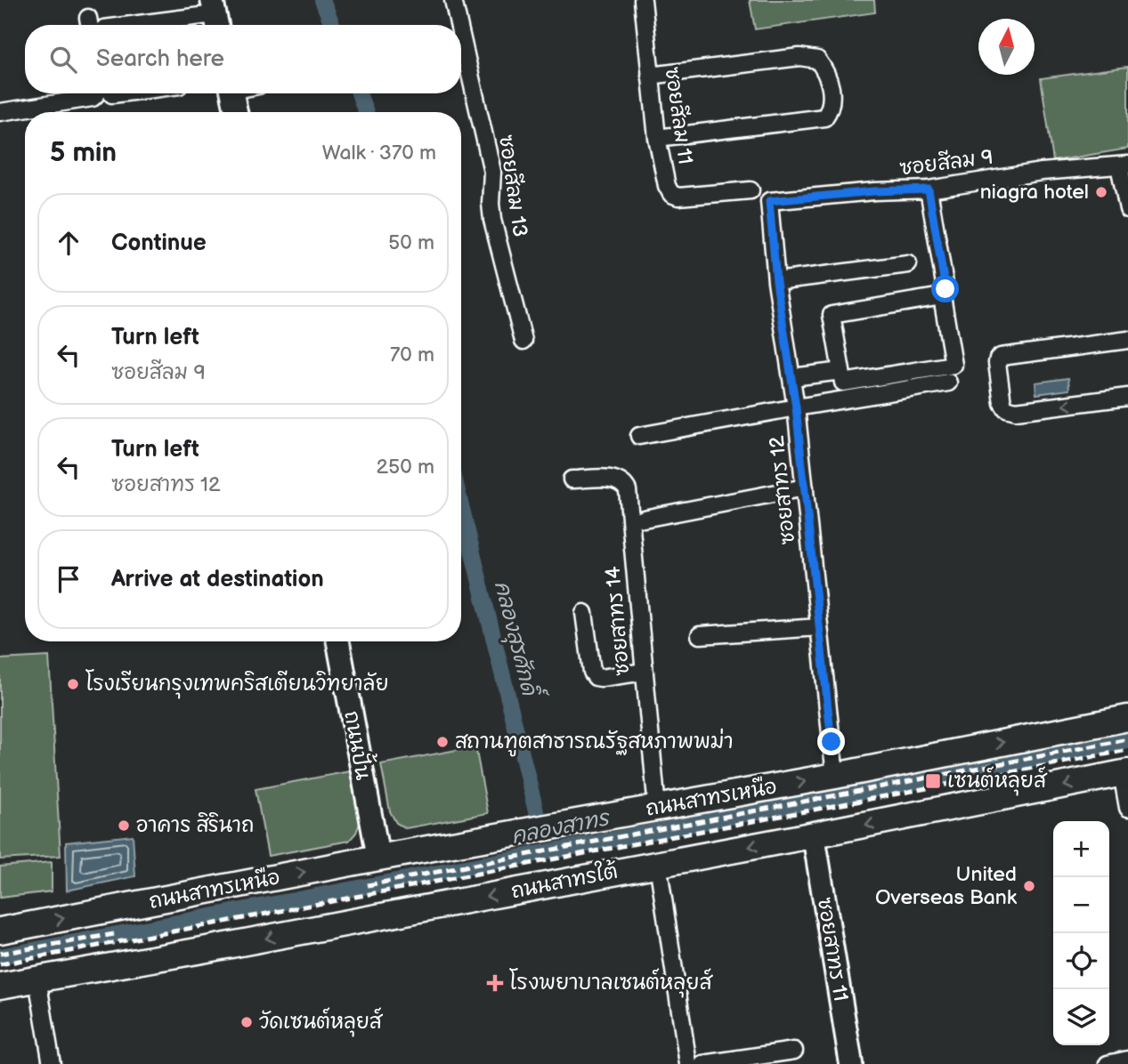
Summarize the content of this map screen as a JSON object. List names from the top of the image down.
{
  "streets": {
    "main road": ["ถนนสาทรเหนือ", "ถนนสาทรใต้"],
    "street": [
      "ซอยสีลม 11",
      "ซอยสีลม 9",
      "ซอยสีลม 13",
      "ซอยสาทร 12",
      "ซอยสาทร 14",
      "ถนนปั้น",
      "ซอยสาทร 11"
    ]
  },
  "crossings": [
    ["ซอยสีลม 9", "ซอยสาทร 12"],
    ["ซอยสาทร 12", "ถนนสาทรเหนือ"],
    ["ซอยสาทร 14", "ถนนสาทรเหนือ"],
    ["ถนนปั้น", "ถนนสาทรเหนือ"],
    ["ถนนสาทรใต้", "ซอยสาทร 11"]
  ],
  "one_way": ["ถนนสาทรเหนือ", "ถนนสาทรใต้"],
  "water": ["คลองสุรศักดิ์", "คลองสาทร"],
  "places": {
    "other": [
      "niagra hotel",
      "โรงเรียนกรุงเทพคริสเตียนวิทยาลัย",
      "สถานทูตสาธารณรัฐสหภาพพม่า",
      "อาคาร สิรินาถ",
      "United Overseas Bank",
      "วัดเซนต์หลุยส์"
    ],
    "transit": ["เซนต์หลุยส์"],
    "health": ["โรงพยาบาลเซนต์หลุยส์"]
  },
  "north": "top",
  "page": {
    "search": "Search here",
    "heading": ["5 min", "Walk · 370 m"],
    "list": [
      ["Continue", "50 m"],
      ["Turn left", "ซอยสีลม 9", "70 m"],
      ["Turn left", "ซอยสาทร 12", "250 m"],
      "Arrive at destination"
    ],
    "map_buttons": ["+", "−"]
  }
}
